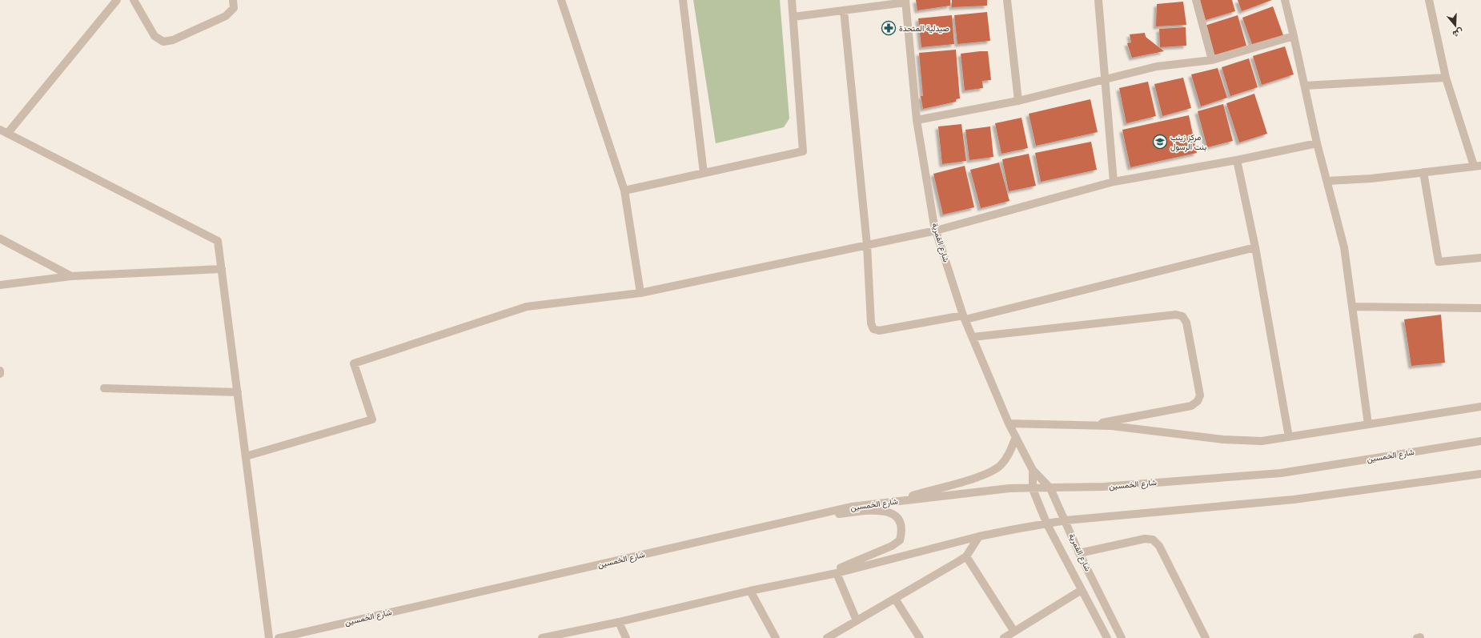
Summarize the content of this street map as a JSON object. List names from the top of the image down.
{
  "streets": {
    "street": ["شارع القمرية", "شارع الخمسين"]
  },
  "crossings": [
    ["شارع القمرية", "شارع الخمسين"]
  ],
  "places": {
    "pharmacy": ["صيدلية المتحدة"],
    "school or university": ["مركز زينب بنت الرسول"]
  },
  "north": "bottom"
}
